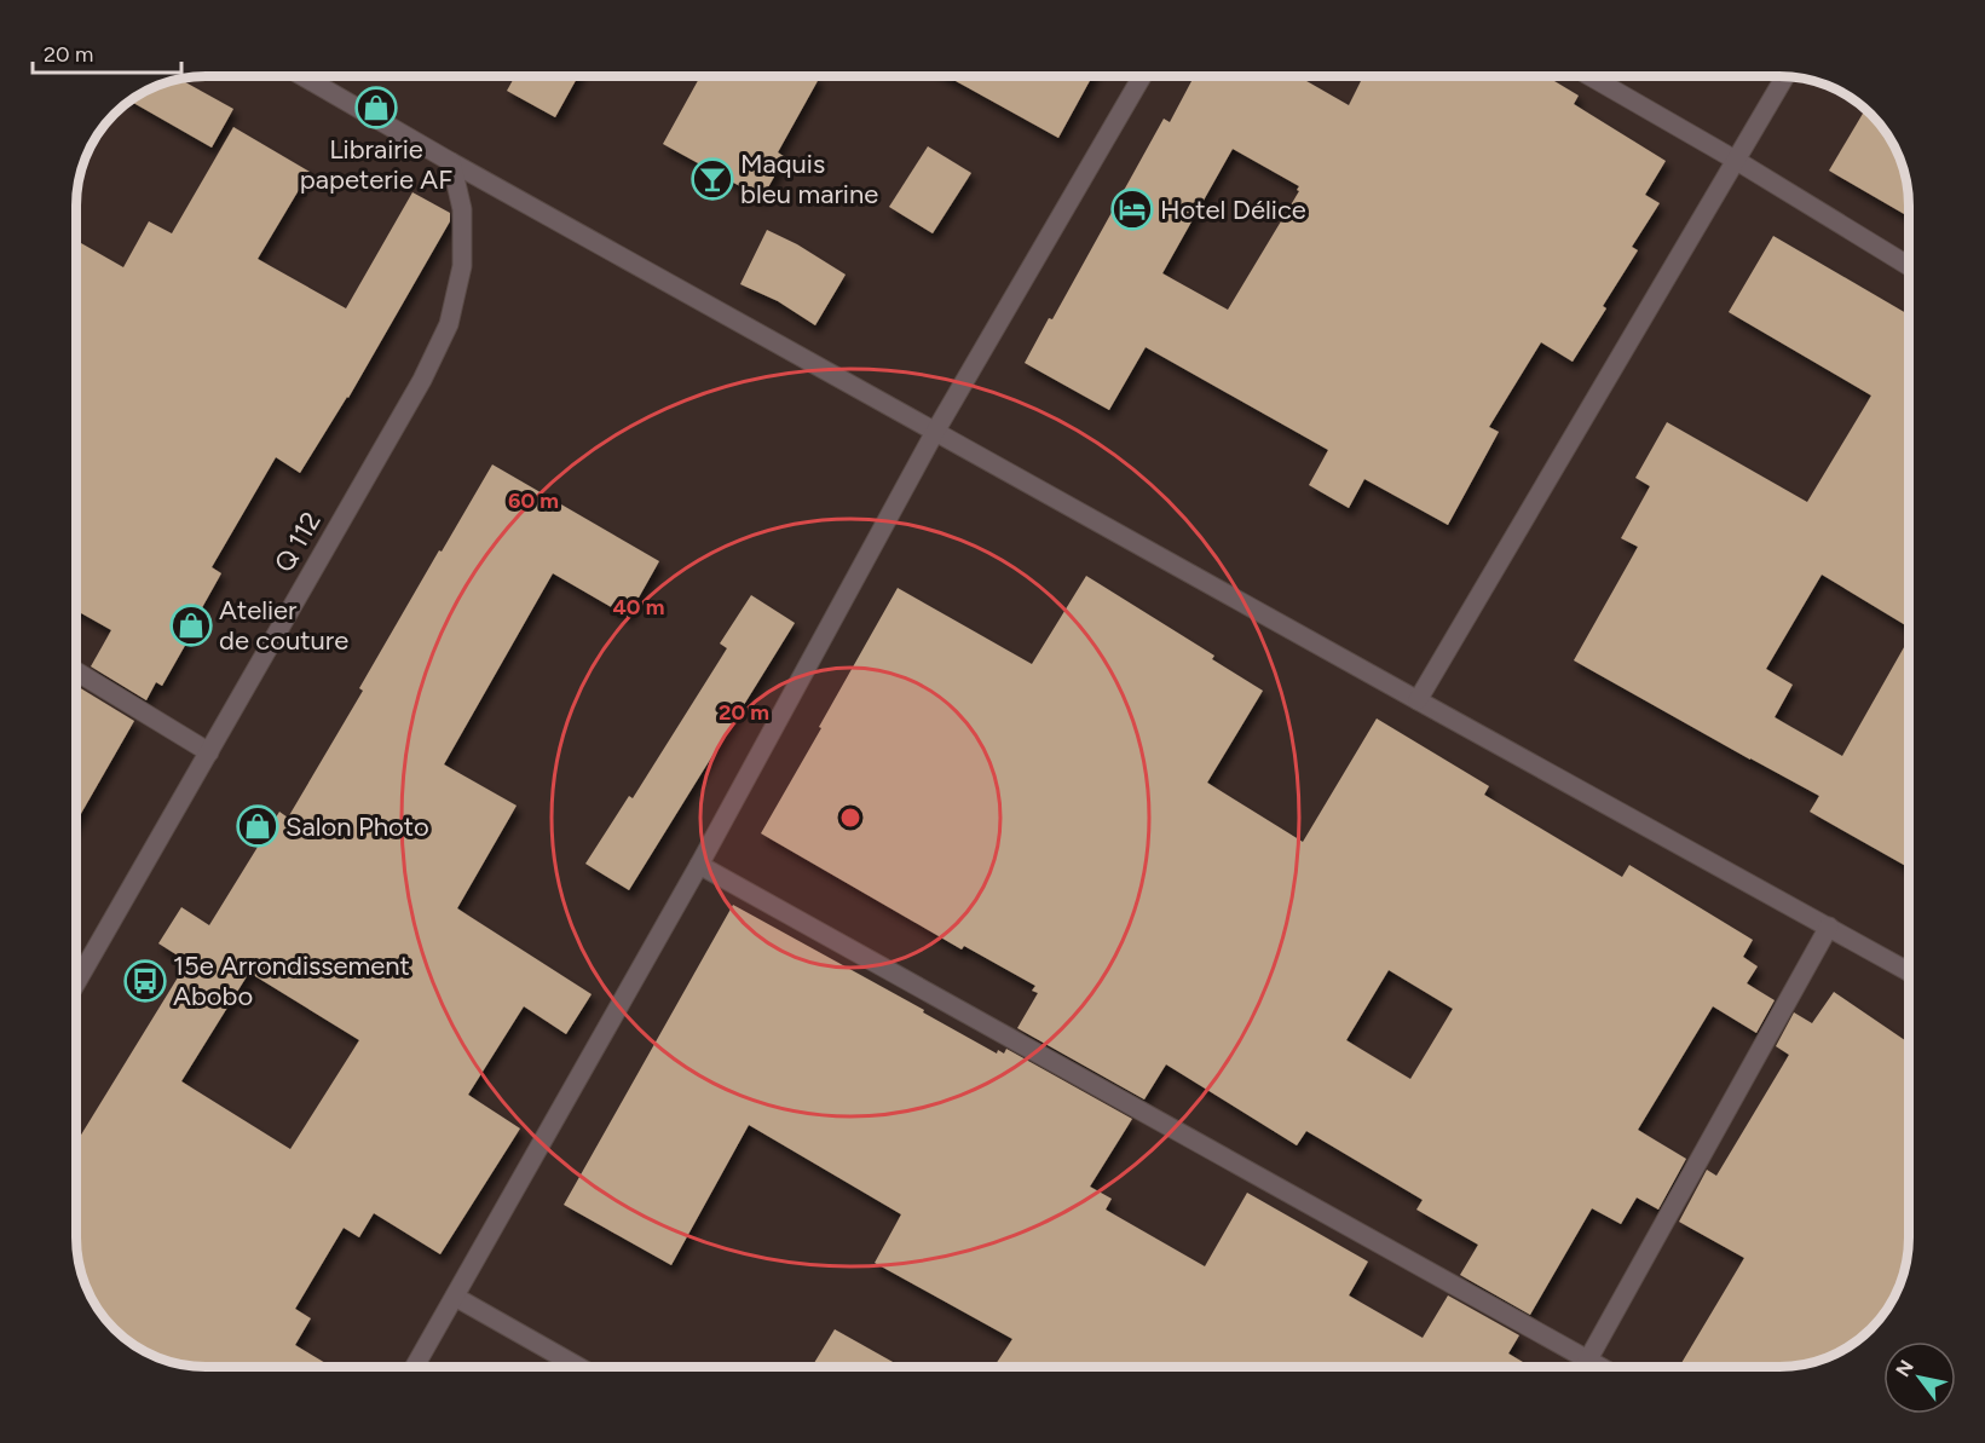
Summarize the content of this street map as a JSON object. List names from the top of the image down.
{
  "streets": {
    "street": ["Q 112"]
  },
  "places": {
    "shop": ["Librairie papeterie AF", "Atelier de couture", "Salon Photo"],
    "bar": ["Maquis bleu marine"],
    "hotel": ["Hotel Délice"],
    "bus stop": ["15e Arrondissement Abobo"]
  },
  "scale_bar": "20 m",
  "north": "top left",
  "rings": ["60 m", "40 m", "20 m"]
}
